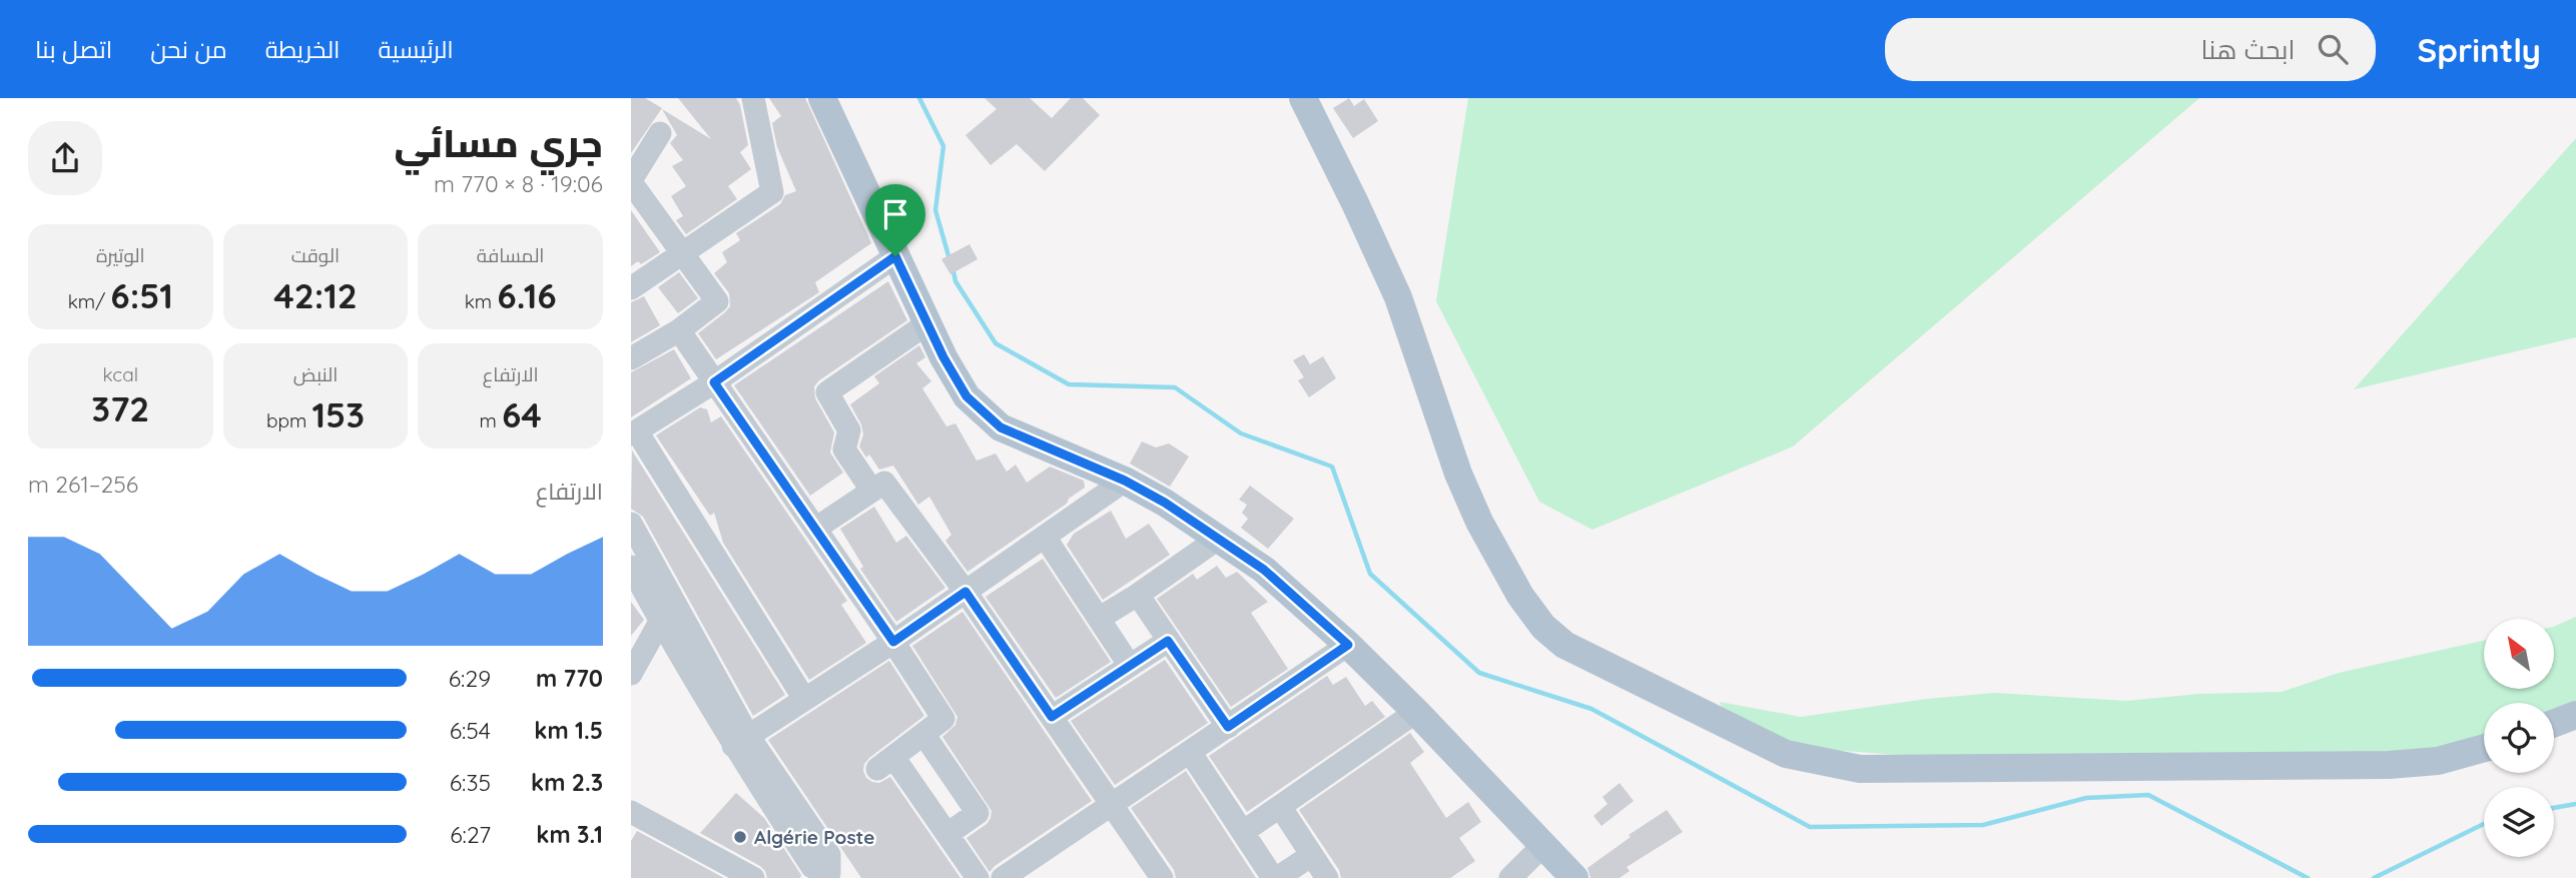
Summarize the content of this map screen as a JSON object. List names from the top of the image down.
{
  "places": ["Algérie Poste"],
  "north": "top left",
  "page": {
    "header": "Sprintly",
    "search": "ابحث هنا",
    "nav": [
      "الرئيسية",
      "الخريطة",
      "من نحن",
      "اتصل بنا"
    ],
    "heading": ["جري مسائي", "19:06 · 8 × 770 m"],
    "stats": [
      ["المسافة", "6.16 km"],
      ["الوقت", "42:12"],
      ["الوتيرة", "6:51 /km"],
      ["الارتفاع", "64 m"],
      ["النبض", "153 bpm"],
      ["kcal", "372"]
    ],
    "chart": ["الارتفاع", "256–261 m"],
    "list": [
      {
        "name": "770 m",
        "note": "6:29"
      },
      {
        "name": "1.5 km",
        "note": "6:54"
      },
      {
        "name": "2.3 km",
        "note": "6:35"
      },
      {
        "name": "3.1 km",
        "note": "6:27"
      }
    ]
  }
}
